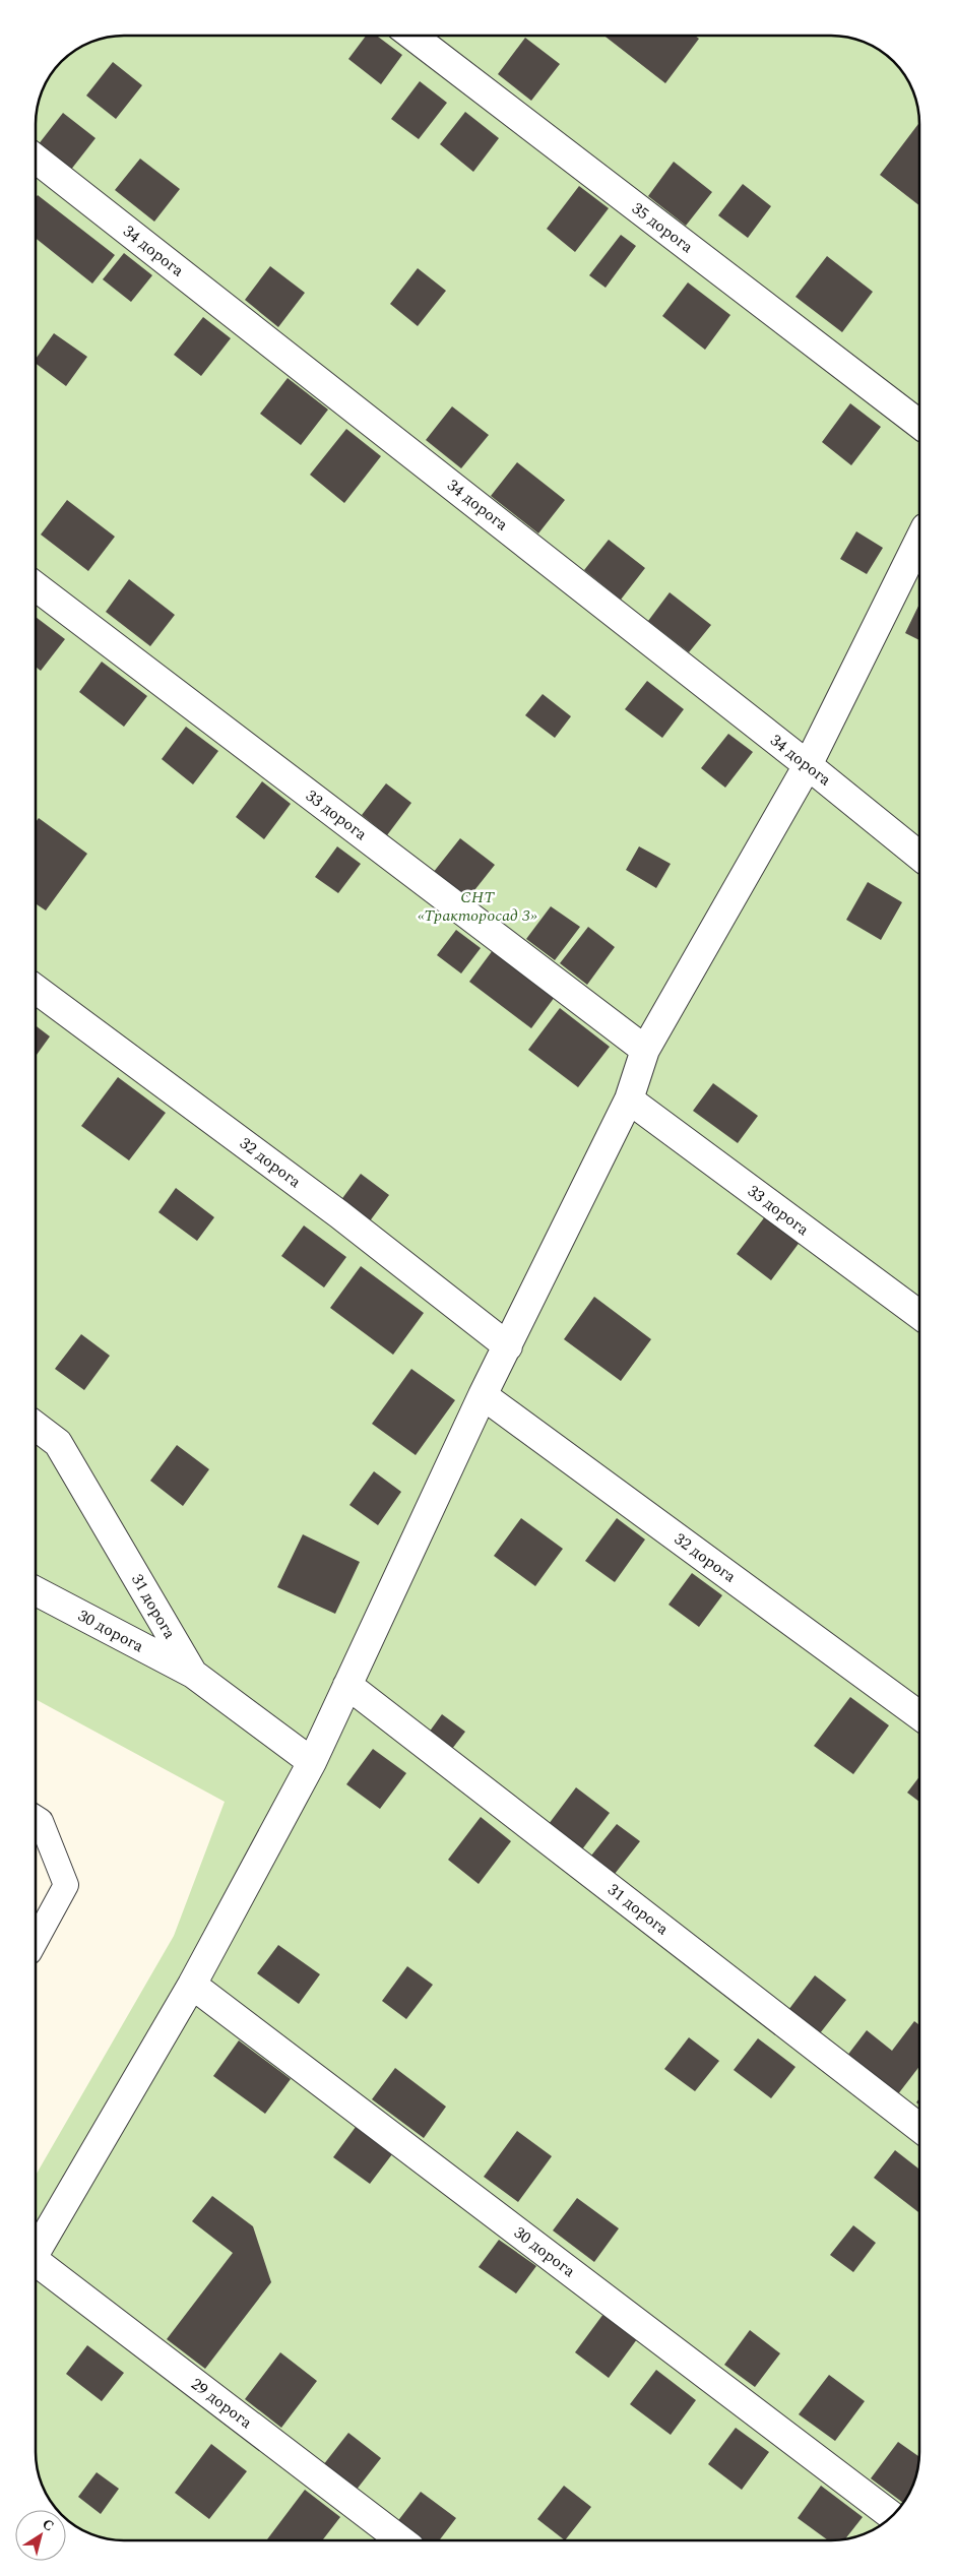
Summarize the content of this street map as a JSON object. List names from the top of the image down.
{
  "streets": {
    "street": [
      "35 дорога",
      "34 дорога",
      "33 дорога",
      "32 дорога",
      "31 дорога",
      "30 дорога",
      "29 дорога"
    ]
  },
  "crossings": [
    ["31 дорога", "30 дорога"]
  ],
  "parks": ["СНТ «Тракторосад 3»"],
  "north": "top right"
}
